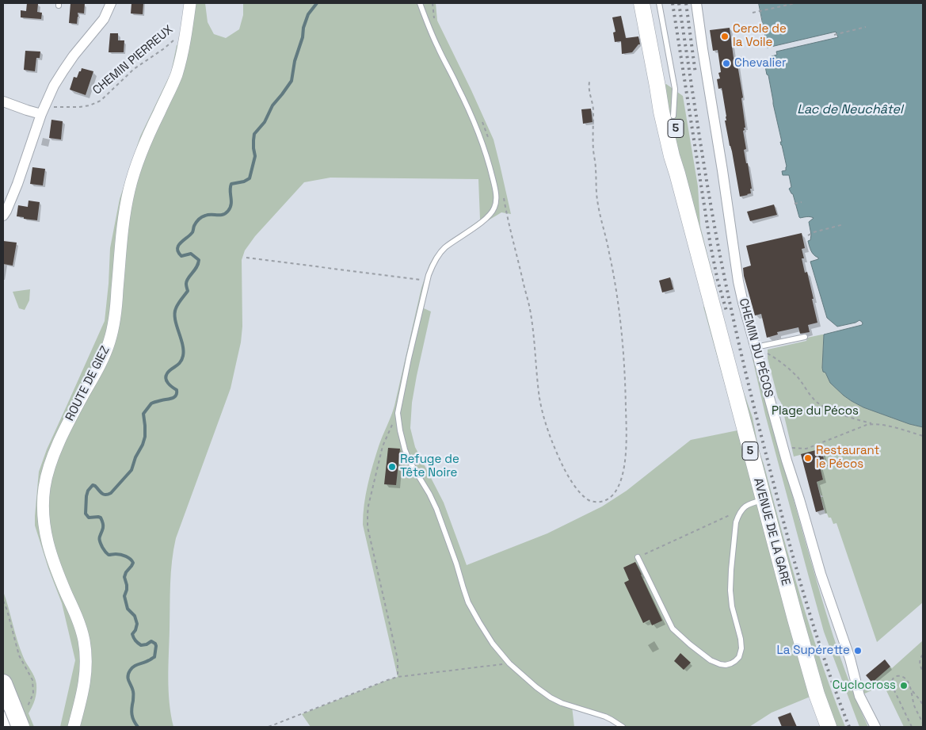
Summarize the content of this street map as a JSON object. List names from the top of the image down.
{
  "streets": {
    "main road": ["5", "AVENUE DE LA GARE"],
    "street": ["CHEMIN DU PÉCOS", "ROUTE DE GIEZ"],
    "path": ["CHEMIN PIERREUX"]
  },
  "crossings": [
    ["CHEMIN PIERREUX", "ROUTE DE GIEZ"]
  ],
  "water": ["Lac de Neuchâtel"],
  "parks": ["Plage du Pécos"],
  "places": [
    "Cercle de la Voile",
    "Chevalier",
    "Restaurant le Pécos",
    "Refuge de Tête Noire",
    "La Supérette",
    "Cyclocross"
  ]
}
